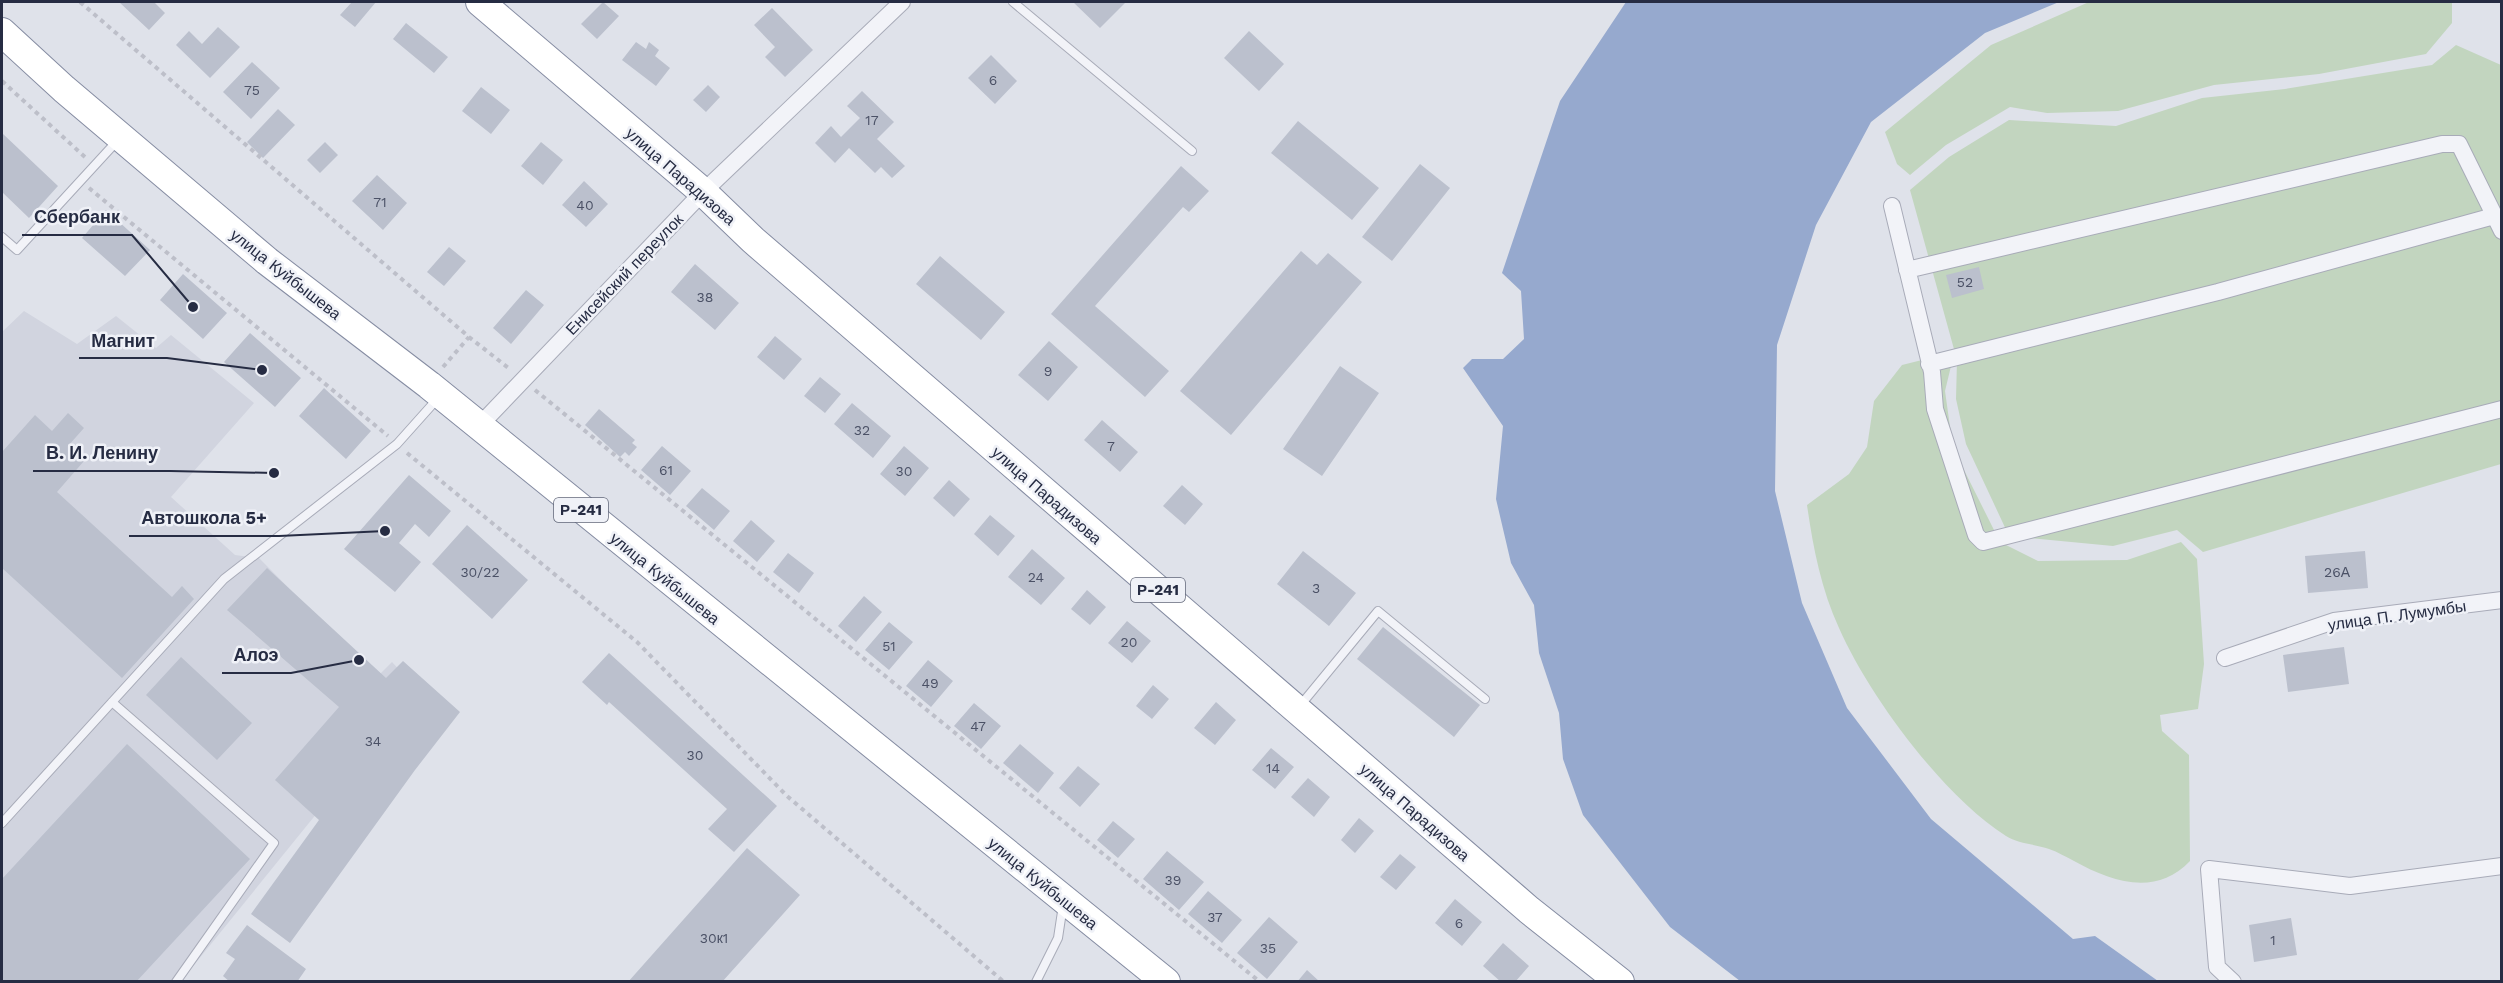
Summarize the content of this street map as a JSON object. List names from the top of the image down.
{
  "streets": {
    "highway": ["улица Парадизова", "улица Куйбышева", "Р-241"],
    "street": ["Енисейский переулок", "улица П. Лумумбы"]
  },
  "crossings": [
    ["улица Парадизова", "Енисейский переулок"],
    ["улица Куйбышева", "Енисейский переулок"]
  ],
  "places": [
    "Сбербанк",
    "Магнит",
    "В. И. Ленину",
    "Автошкола 5+",
    "Алоэ"
  ],
  "house_numbers": [
    "6",
    "75",
    "17",
    "71",
    "40",
    "52",
    "38",
    "9",
    "32",
    "7",
    "61",
    "30",
    "30/22",
    "26А",
    "24",
    "3",
    "20",
    "51",
    "49",
    "47",
    "34",
    "30",
    "14",
    "39",
    "37",
    "6",
    "30к1",
    "1",
    "35"
  ]
}
